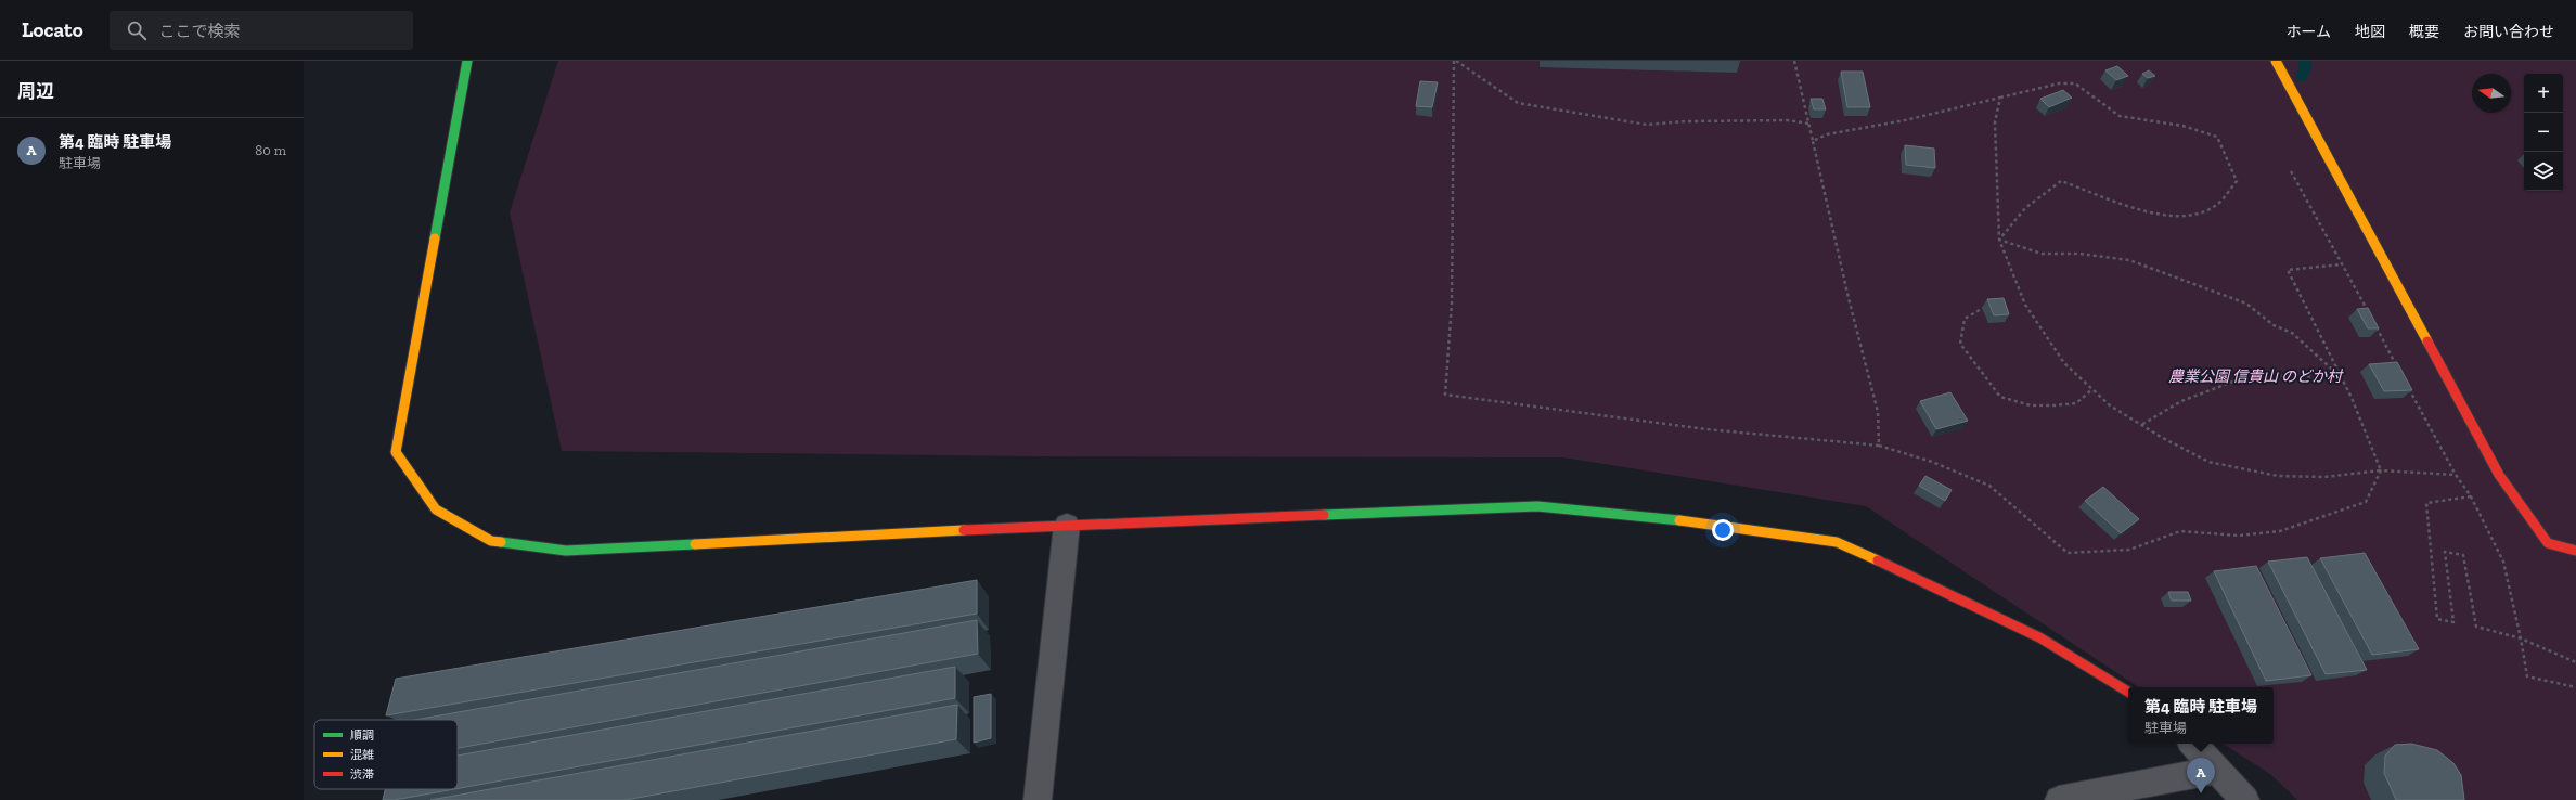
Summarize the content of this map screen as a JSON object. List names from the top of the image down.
{
  "parks": ["農業公園 信貴山 のどか村"],
  "legend": ["順調", "混雑", "渋滞"],
  "north": "left",
  "page": {
    "header": "Locato",
    "search": "ここで検索",
    "nav": [
      "ホーム",
      "地図",
      "概要",
      "お問い合わせ"
    ],
    "heading": "周辺",
    "map_buttons": ["+", "−"],
    "list": [
      {
        "mark": "A",
        "name": "第4 臨時 駐車場",
        "note": "駐車場",
        "value": "80 m"
      }
    ],
    "popup": ["第4 臨時 駐車場", "駐車場"],
    "pins": "A"
  }
}
